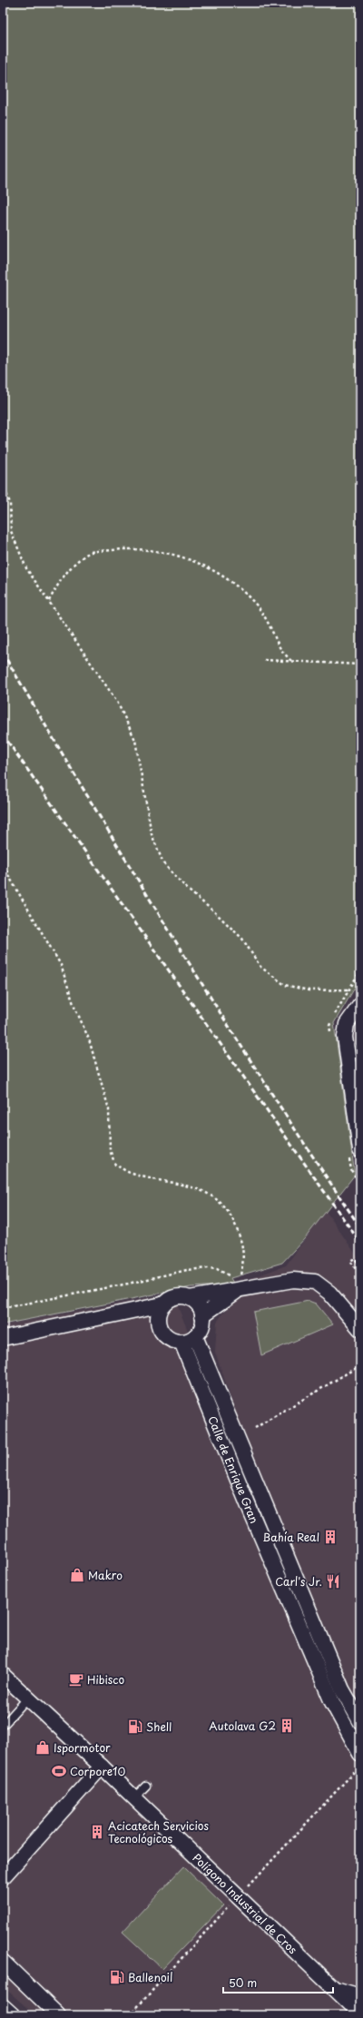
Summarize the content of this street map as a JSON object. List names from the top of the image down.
{
  "streets": {
    "street": ["Calle de Enrique Gran", "Polígono Industrial de Cros"]
  },
  "places": {
    "building": ["Bahía Real", "Autolava G2", "Acicatech Servicios Tecnológicos"],
    "shop": ["Makro", "Ispormotor"],
    "restaurant": ["Carl's Jr."],
    "cafe": ["Hibisco"],
    "fuel station": ["Shell", "Ballenoil"],
    "sports": ["Corpore10"]
  },
  "scale_bar": "50 m"
}
